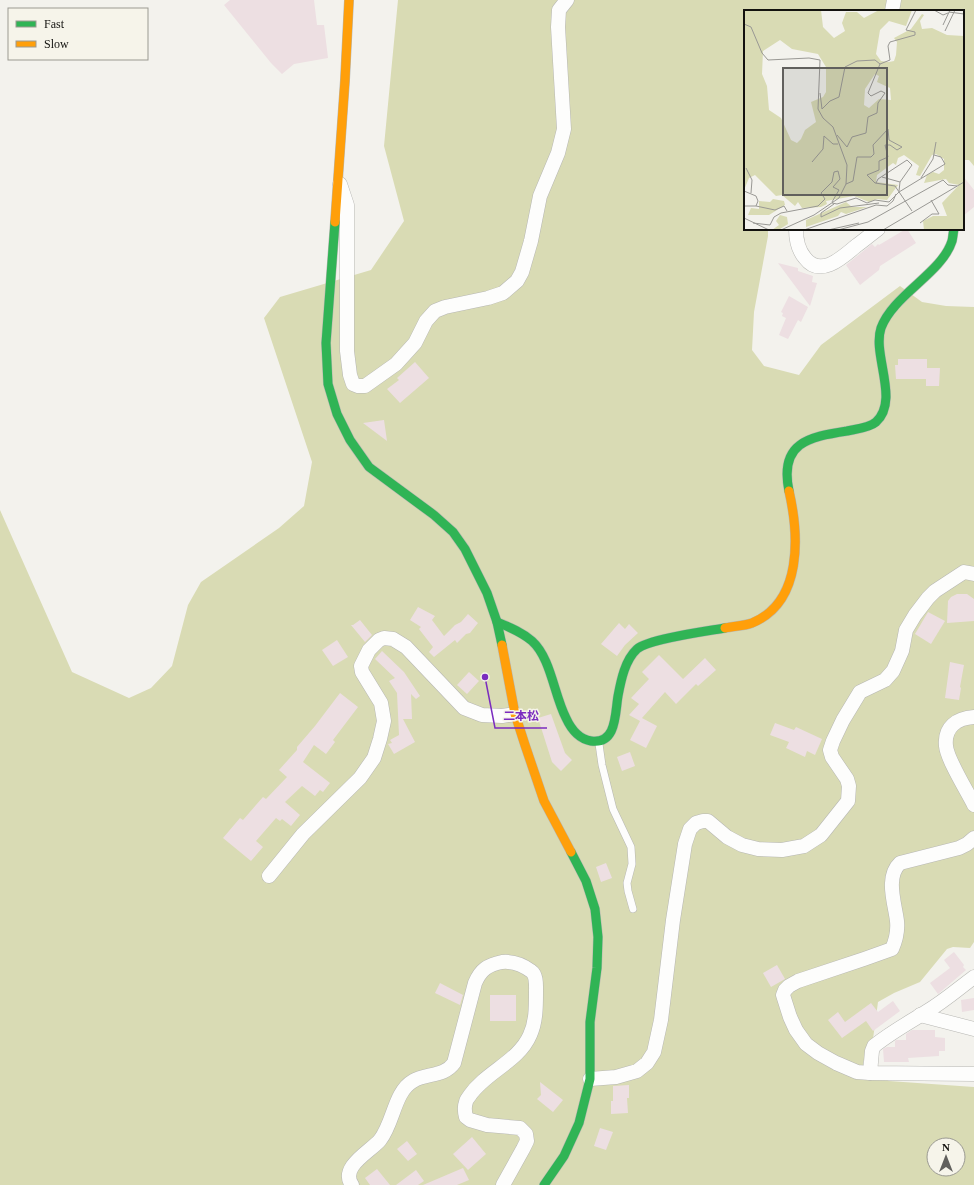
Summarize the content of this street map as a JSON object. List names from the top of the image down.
{
  "places": ["二本松"],
  "legend": ["Fast", "Slow"],
  "north": "top"
}
